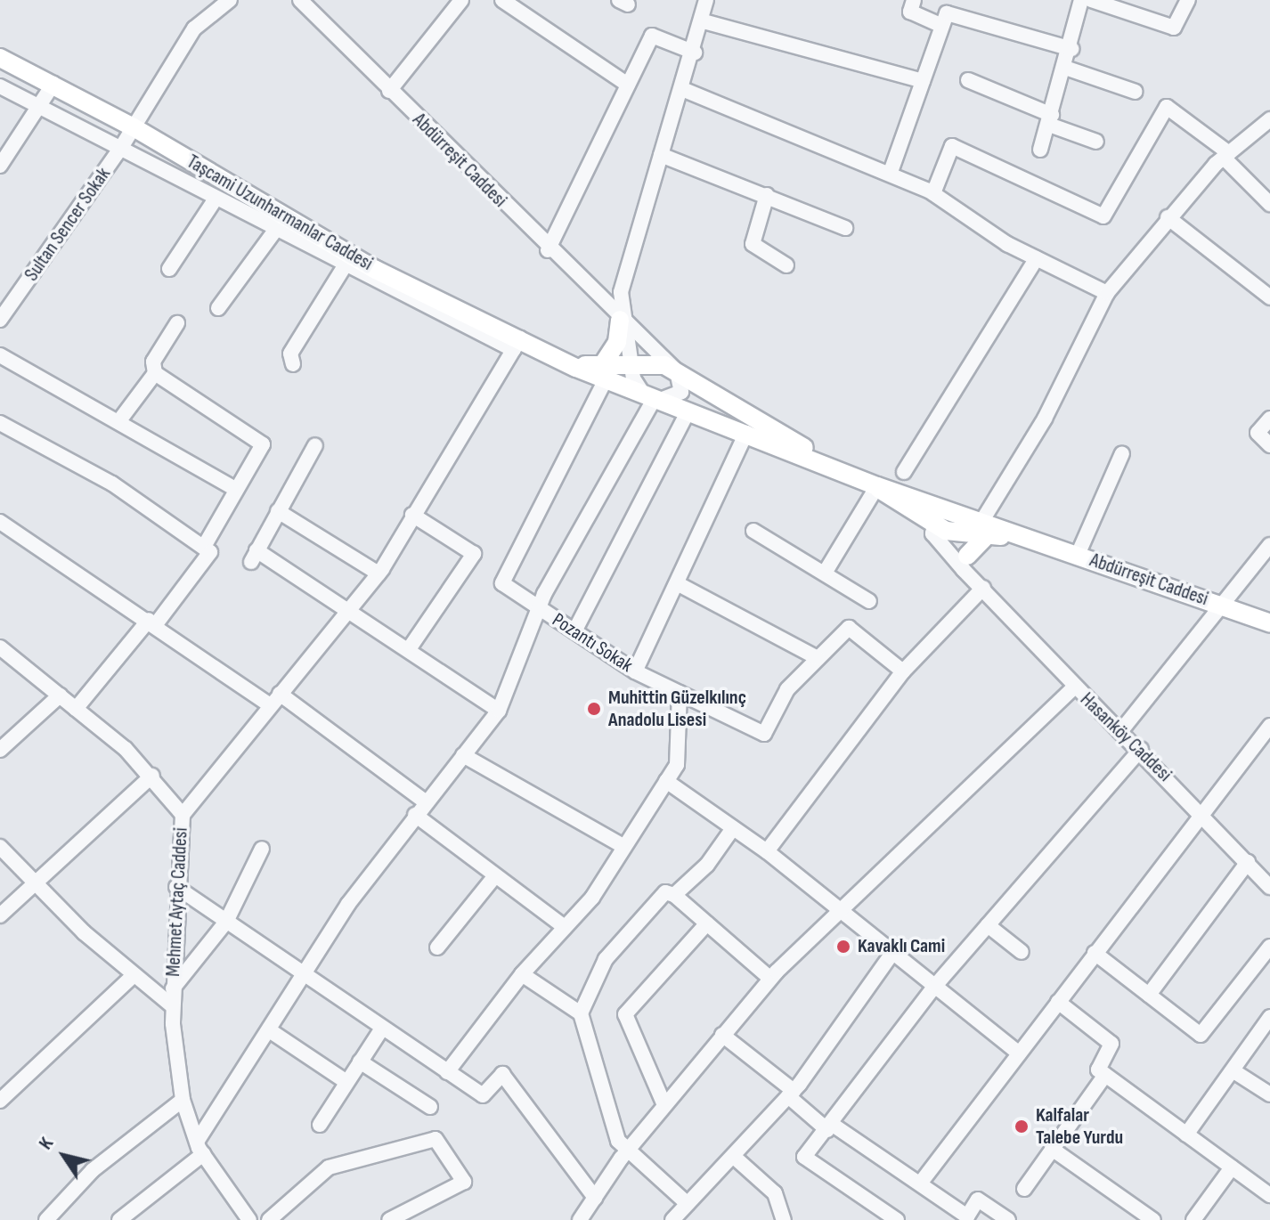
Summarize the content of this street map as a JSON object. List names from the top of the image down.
{
  "streets": {
    "main road": ["Abdürreşit Caddesi", "Taşcami Uzunharmanlar Caddesi"],
    "street": [
      "Sultan Sencer Sokak",
      "Pozantı Sokak",
      "Hasanköy Caddesi",
      "Mehmet Aytaç Caddesi"
    ]
  },
  "crossings": [
    ["Abdürreşit Caddesi", "Taşcami Uzunharmanlar Caddesi"],
    ["Abdürreşit Caddesi", "Hasanköy Caddesi"],
    ["Taşcami Uzunharmanlar Caddesi", "Sultan Sencer Sokak"],
    ["Taşcami Uzunharmanlar Caddesi", "Pozantı Sokak"]
  ],
  "places": ["Muhittin Güzelkılınç Anadolu Lisesi", "Kavaklı Cami", "Kalfalar Talebe Yurdu"],
  "north": "top left"
}
